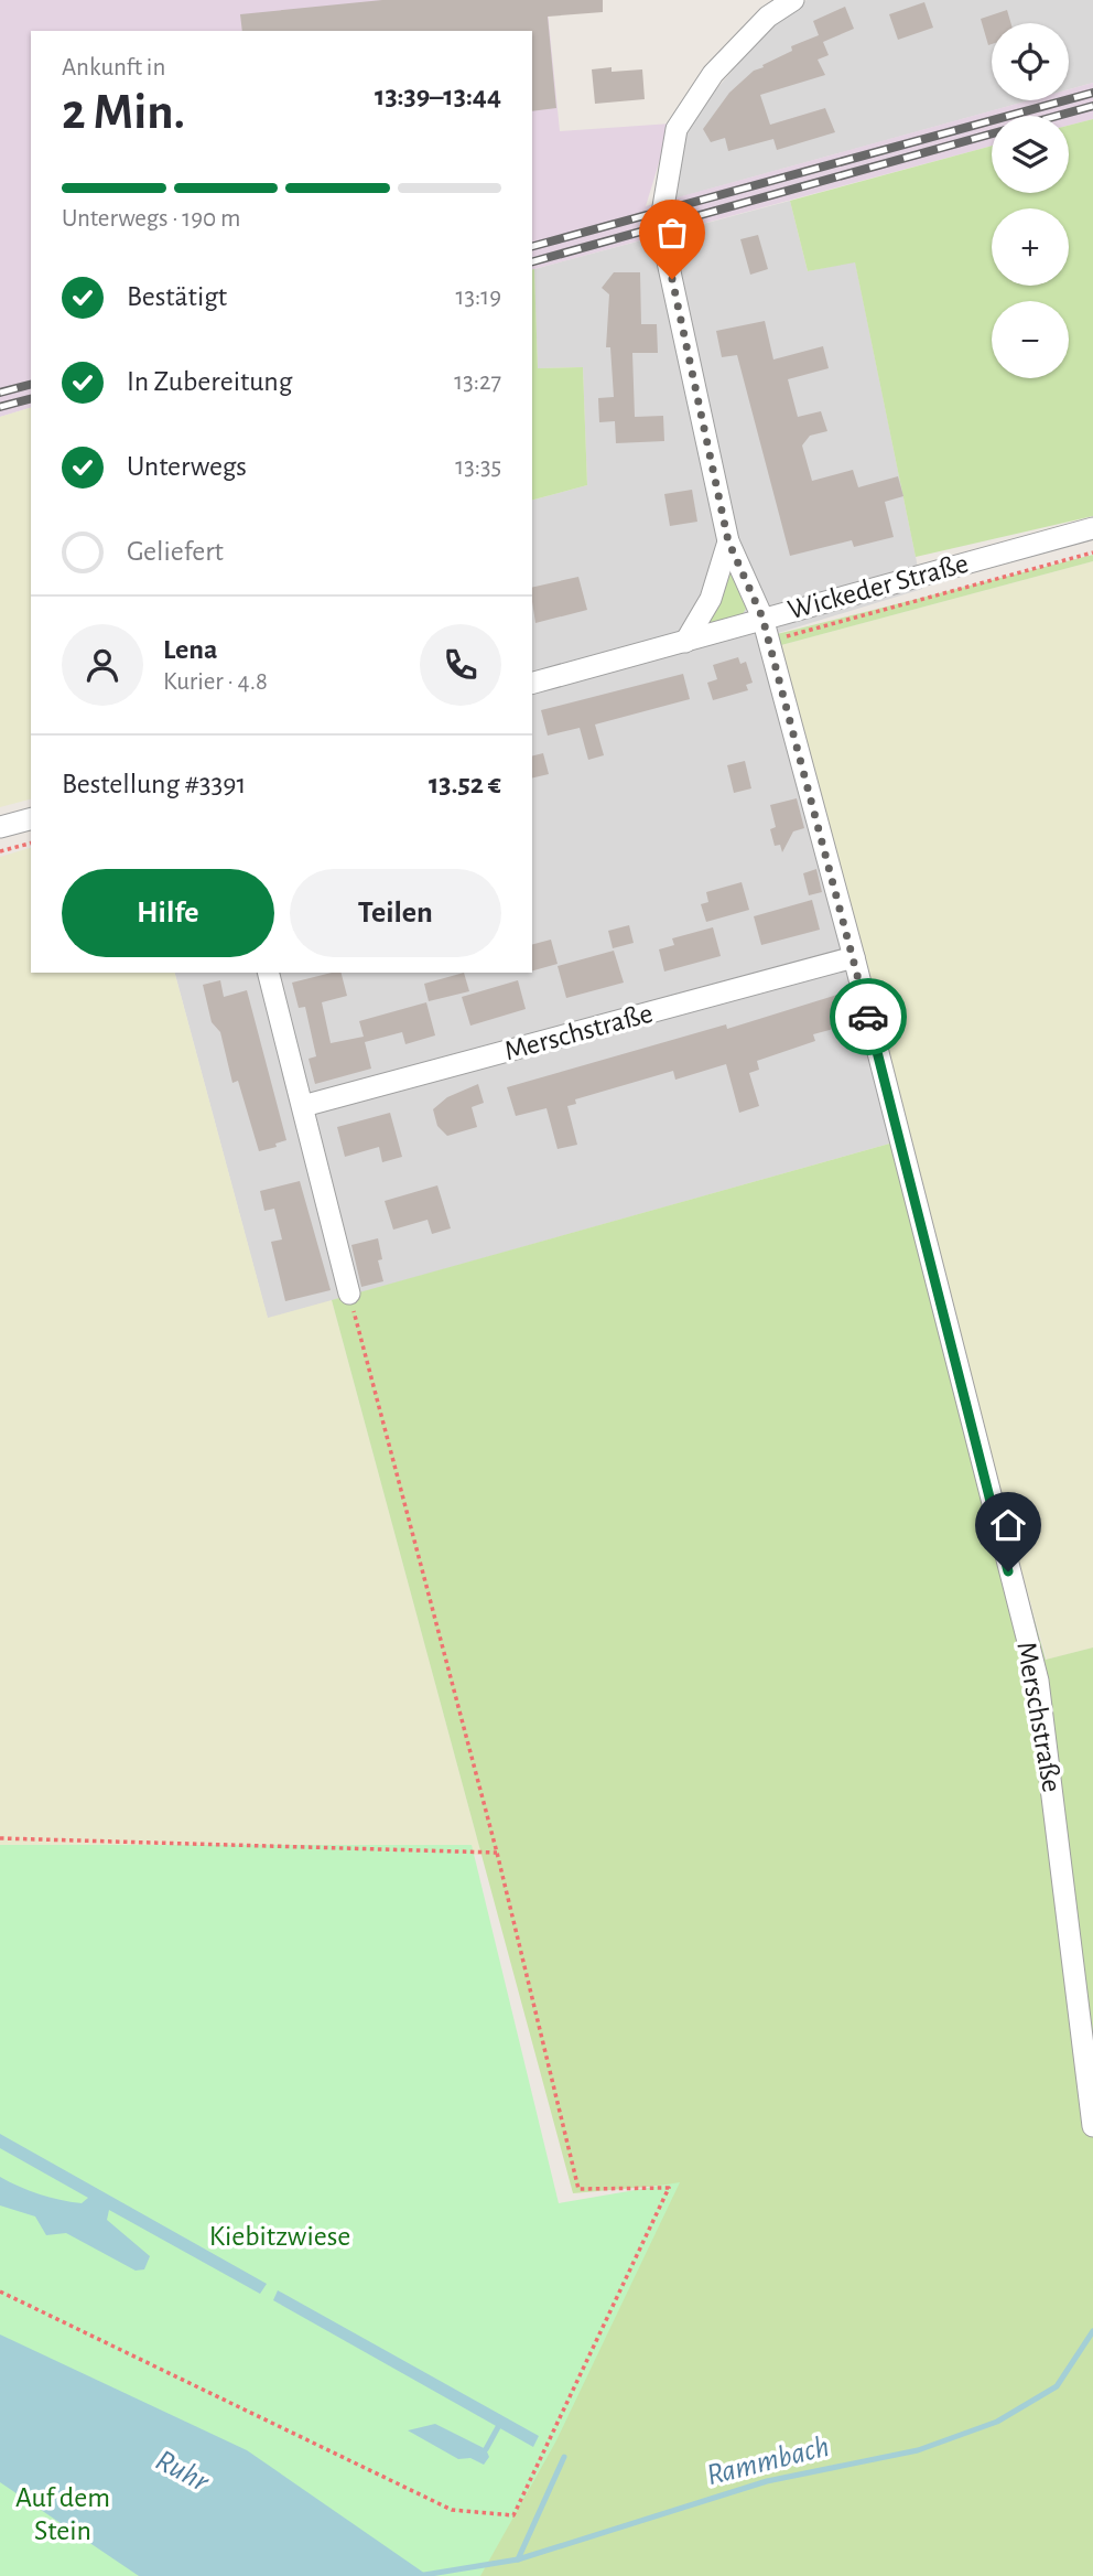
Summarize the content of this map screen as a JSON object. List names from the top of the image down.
{
  "streets": {
    "street": ["Wickeder Straße", "Merschstraße"]
  },
  "crossings": [
    ["Wickeder Straße", "Merschstraße"]
  ],
  "water": ["Rammbach", "Ruhr"],
  "parks": ["Kiebitzwiese", "Auf dem Stein"],
  "page": {
    "map_buttons": ["+", "−"],
    "heading": ["2 Min.", "Ankunft in", "13:39–13:44"],
    "panel": [
      "Lena",
      "Kurier · 4.8",
      "Bestellung #3391",
      "13.52 €"
    ],
    "bar": "Unterwegs · 190 m",
    "list": [
      ["Bestätigt", "13:19"],
      ["In Zubereitung", "13:27"],
      ["Unterwegs", "13:35"],
      "Geliefert"
    ],
    "buttons": ["Hilfe", "Teilen"]
  }
}
